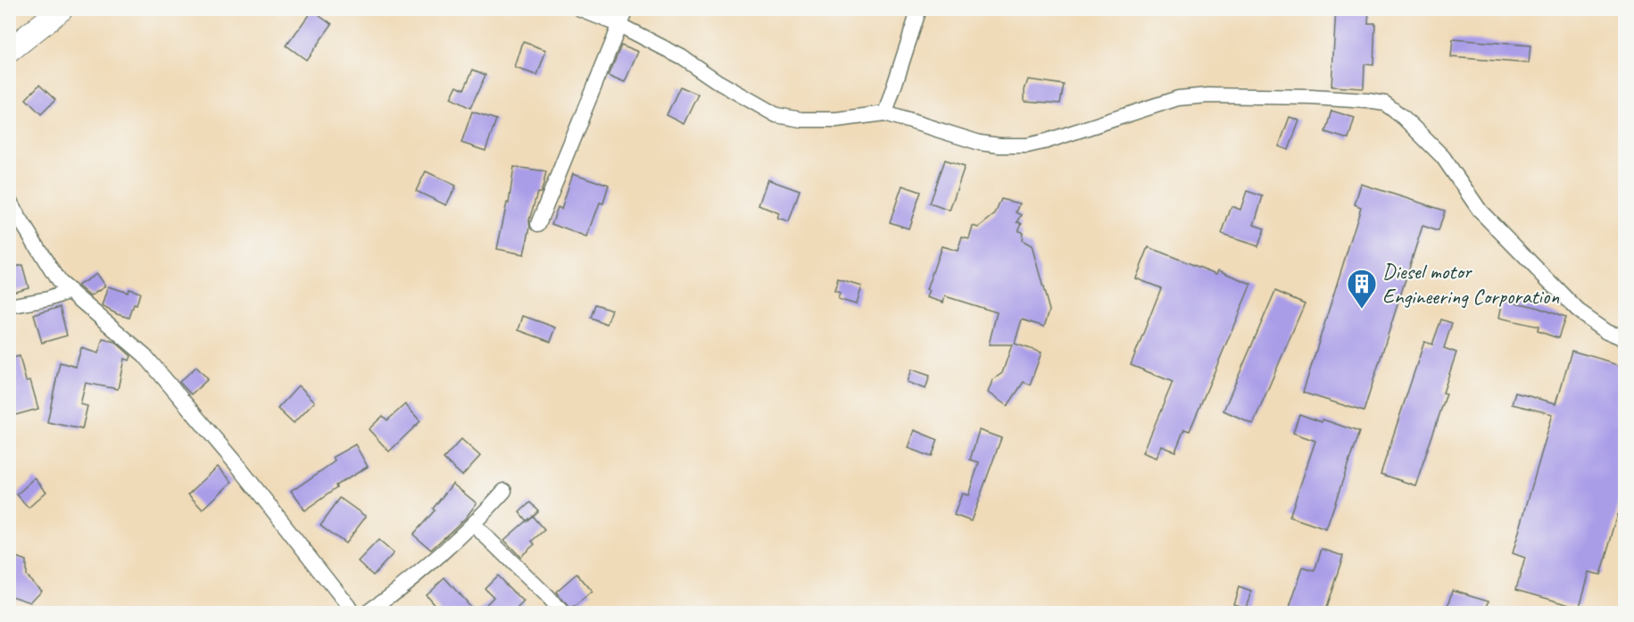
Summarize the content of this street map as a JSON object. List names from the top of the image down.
{
  "places": {
    "building": ["Diesel motor Engineering Corporation"]
  }
}
